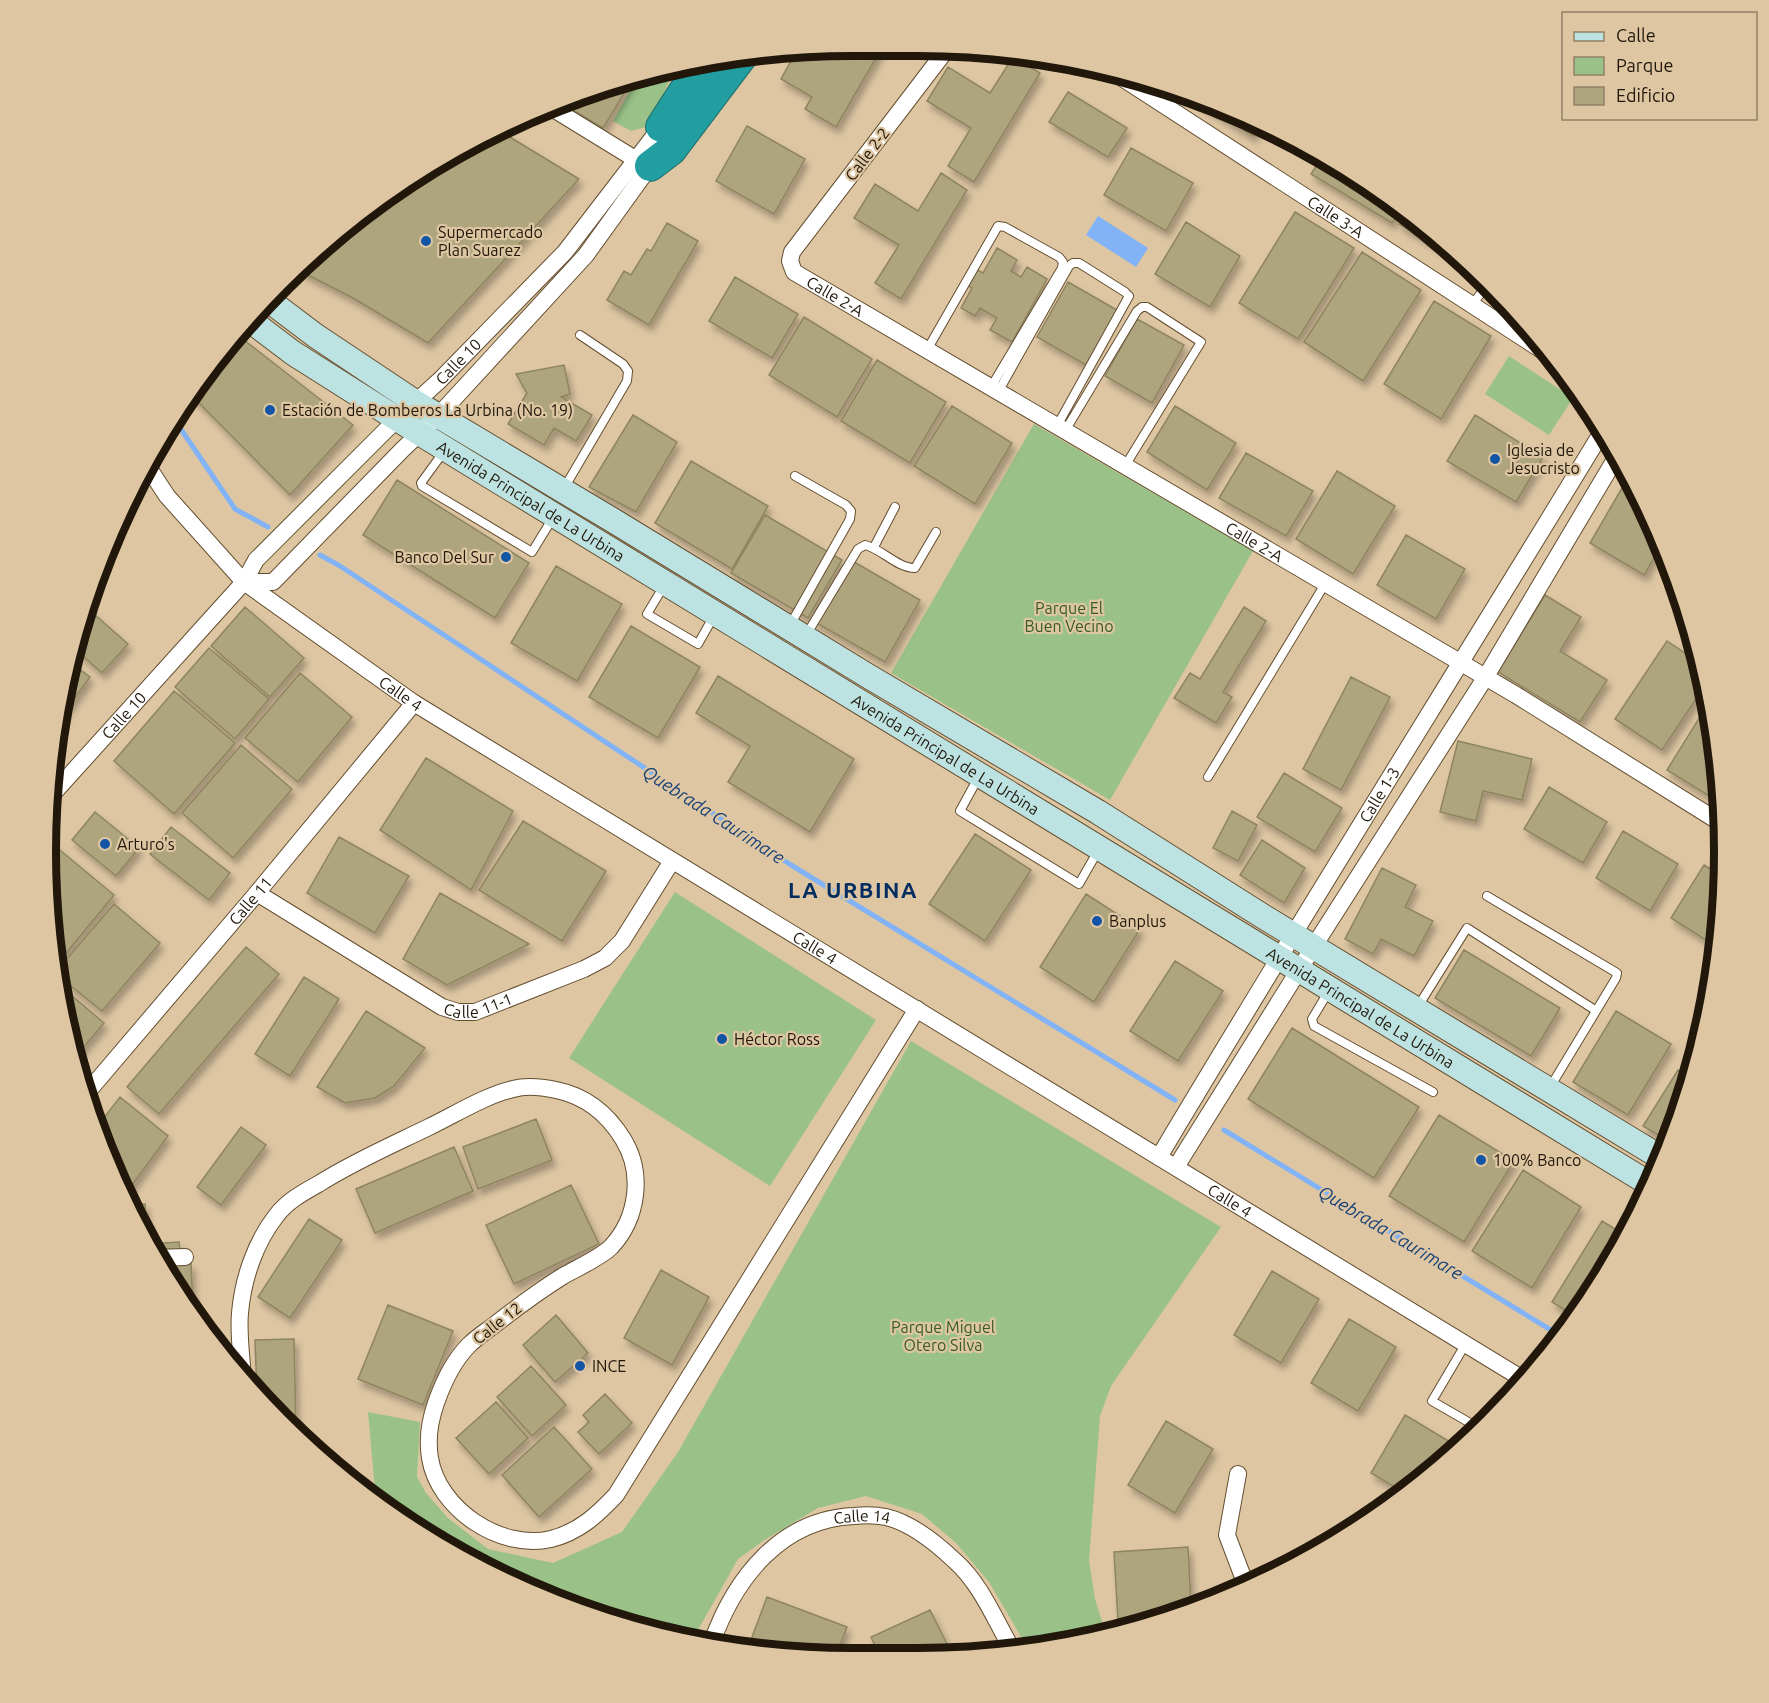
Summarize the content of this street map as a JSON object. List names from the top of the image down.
{
  "streets": {
    "main road": ["Avenida Principal de La Urbina"],
    "street": [
      "Calle 2-2",
      "Calle 3-A",
      "Calle 2-A",
      "Calle 10",
      "Calle 4",
      "Calle 1-3",
      "Calle 11",
      "Calle 11-1",
      "Calle 12",
      "Calle 14"
    ]
  },
  "crossings": [
    ["Calle 2-2", "Calle 2-A"],
    ["Calle 2-A", "Calle 1-3"],
    ["Calle 10", "Avenida Principal de La Urbina"],
    ["Calle 10", "Calle 4"],
    ["Avenida Principal de La Urbina", "Calle 1-3"],
    ["Calle 4", "Calle 1-3"],
    ["Calle 4", "Calle 11"],
    ["Calle 4", "Calle 11-1"],
    ["Calle 4", "Calle 12"],
    ["Calle 11", "Calle 11-1"]
  ],
  "districts": ["LA URBINA"],
  "water": ["Quebrada Caurimare"],
  "parks": ["Parque El Buen Vecino", "Parque Miguel Otero Silva"],
  "places": [
    "Supermercado Plan Suarez",
    "Estación de Bomberos La Urbina (No. 19)",
    "Iglesia de Jesucristo",
    "Banco Del Sur",
    "Arturo's",
    "Banplus",
    "Héctor Ross",
    "100% Banco",
    "INCE"
  ],
  "legend": ["Calle", "Parque", "Edificio"]
}
